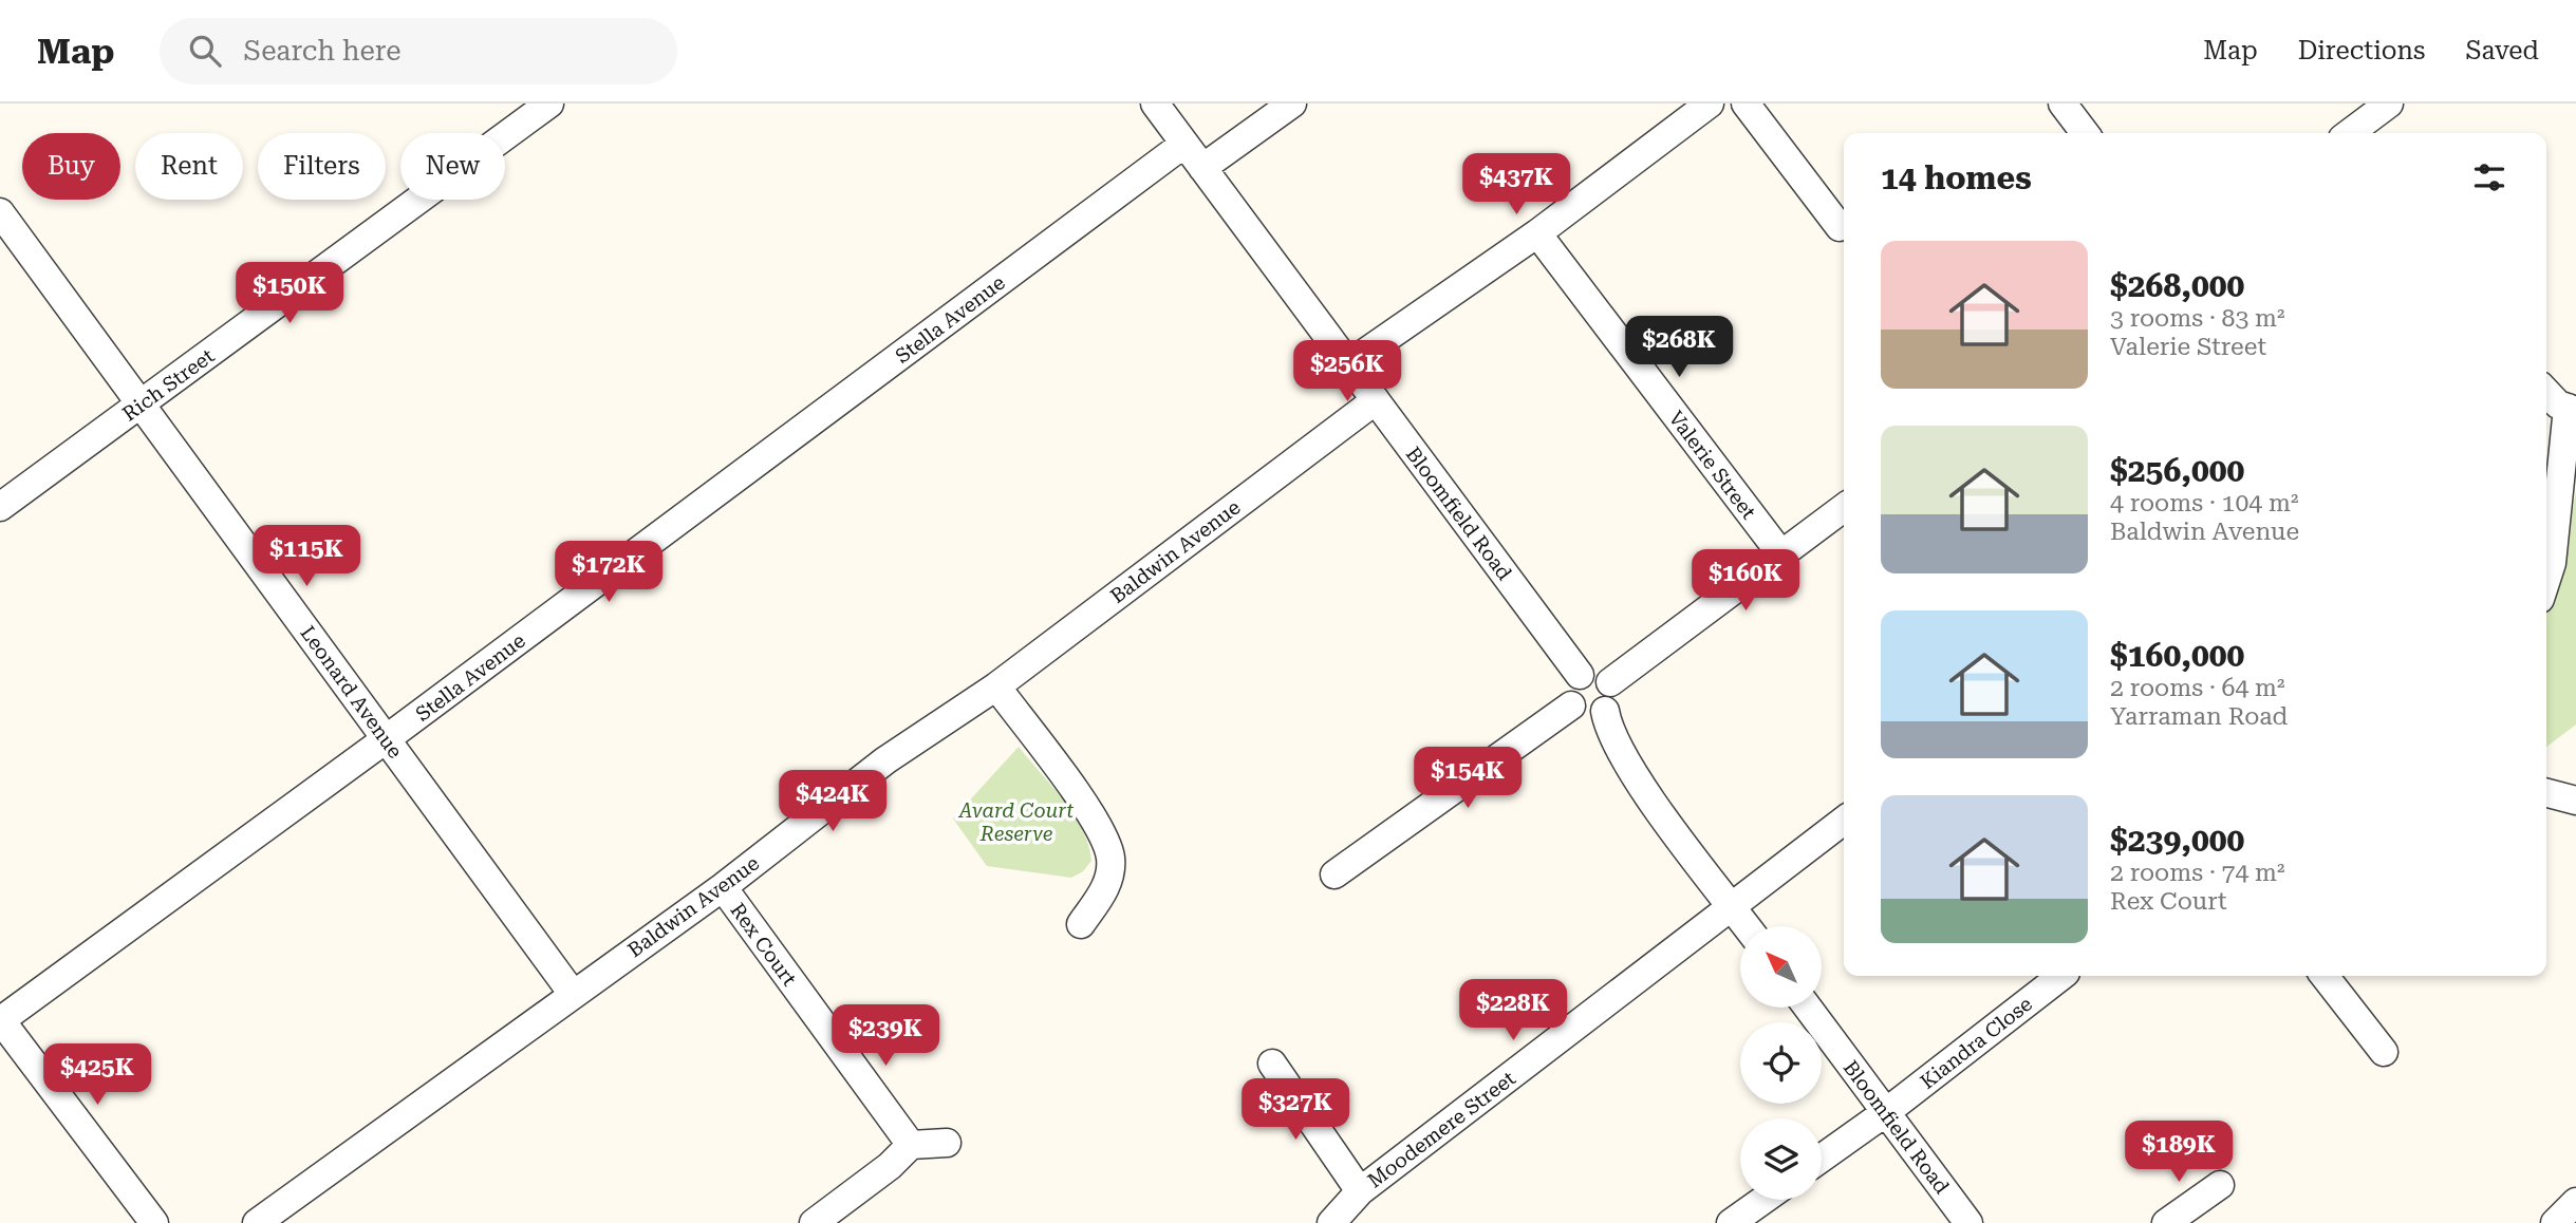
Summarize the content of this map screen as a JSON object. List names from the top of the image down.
{
  "streets": {
    "street": [
      "Stella Avenue",
      "Rich Street",
      "Valerie Street",
      "Bloomfield Road",
      "Baldwin Avenue",
      "Leonard Avenue",
      "Rex Court",
      "Kiandra Close",
      "Moodemere Street"
    ]
  },
  "crossings": [
    ["Stella Avenue", "Bloomfield Road"],
    ["Stella Avenue", "Leonard Avenue"],
    ["Rich Street", "Leonard Avenue"],
    ["Bloomfield Road", "Baldwin Avenue"],
    ["Bloomfield Road", "Kiandra Close"],
    ["Baldwin Avenue", "Leonard Avenue"],
    ["Baldwin Avenue", "Rex Court"]
  ],
  "parks": ["Avard Court Reserve"],
  "north": "top left",
  "page": {
    "header": "Map",
    "search": "Search here",
    "nav": ["Map", "Directions", "Saved"],
    "chip": [
      "Buy",
      "Rent",
      "Filters",
      "New"
    ],
    "heading": "14 homes",
    "price": [
      "$437K",
      "$150K",
      "$268K",
      "$256K",
      "$115K",
      "$172K",
      "$160K",
      "$154K",
      "$424K",
      "$228K",
      "$239K",
      "$425K",
      "$327K",
      "$189K"
    ],
    "list": [
      {
        "name": "$268,000",
        "note": "3 rooms · 83 m² · Valerie Street"
      },
      {
        "name": "$256,000",
        "note": "4 rooms · 104 m² · Baldwin Avenue"
      },
      {
        "name": "$160,000",
        "note": "2 rooms · 64 m² · Yarraman Road"
      },
      {
        "name": "$239,000",
        "note": "2 rooms · 74 m² · Rex Court"
      }
    ]
  }
}
